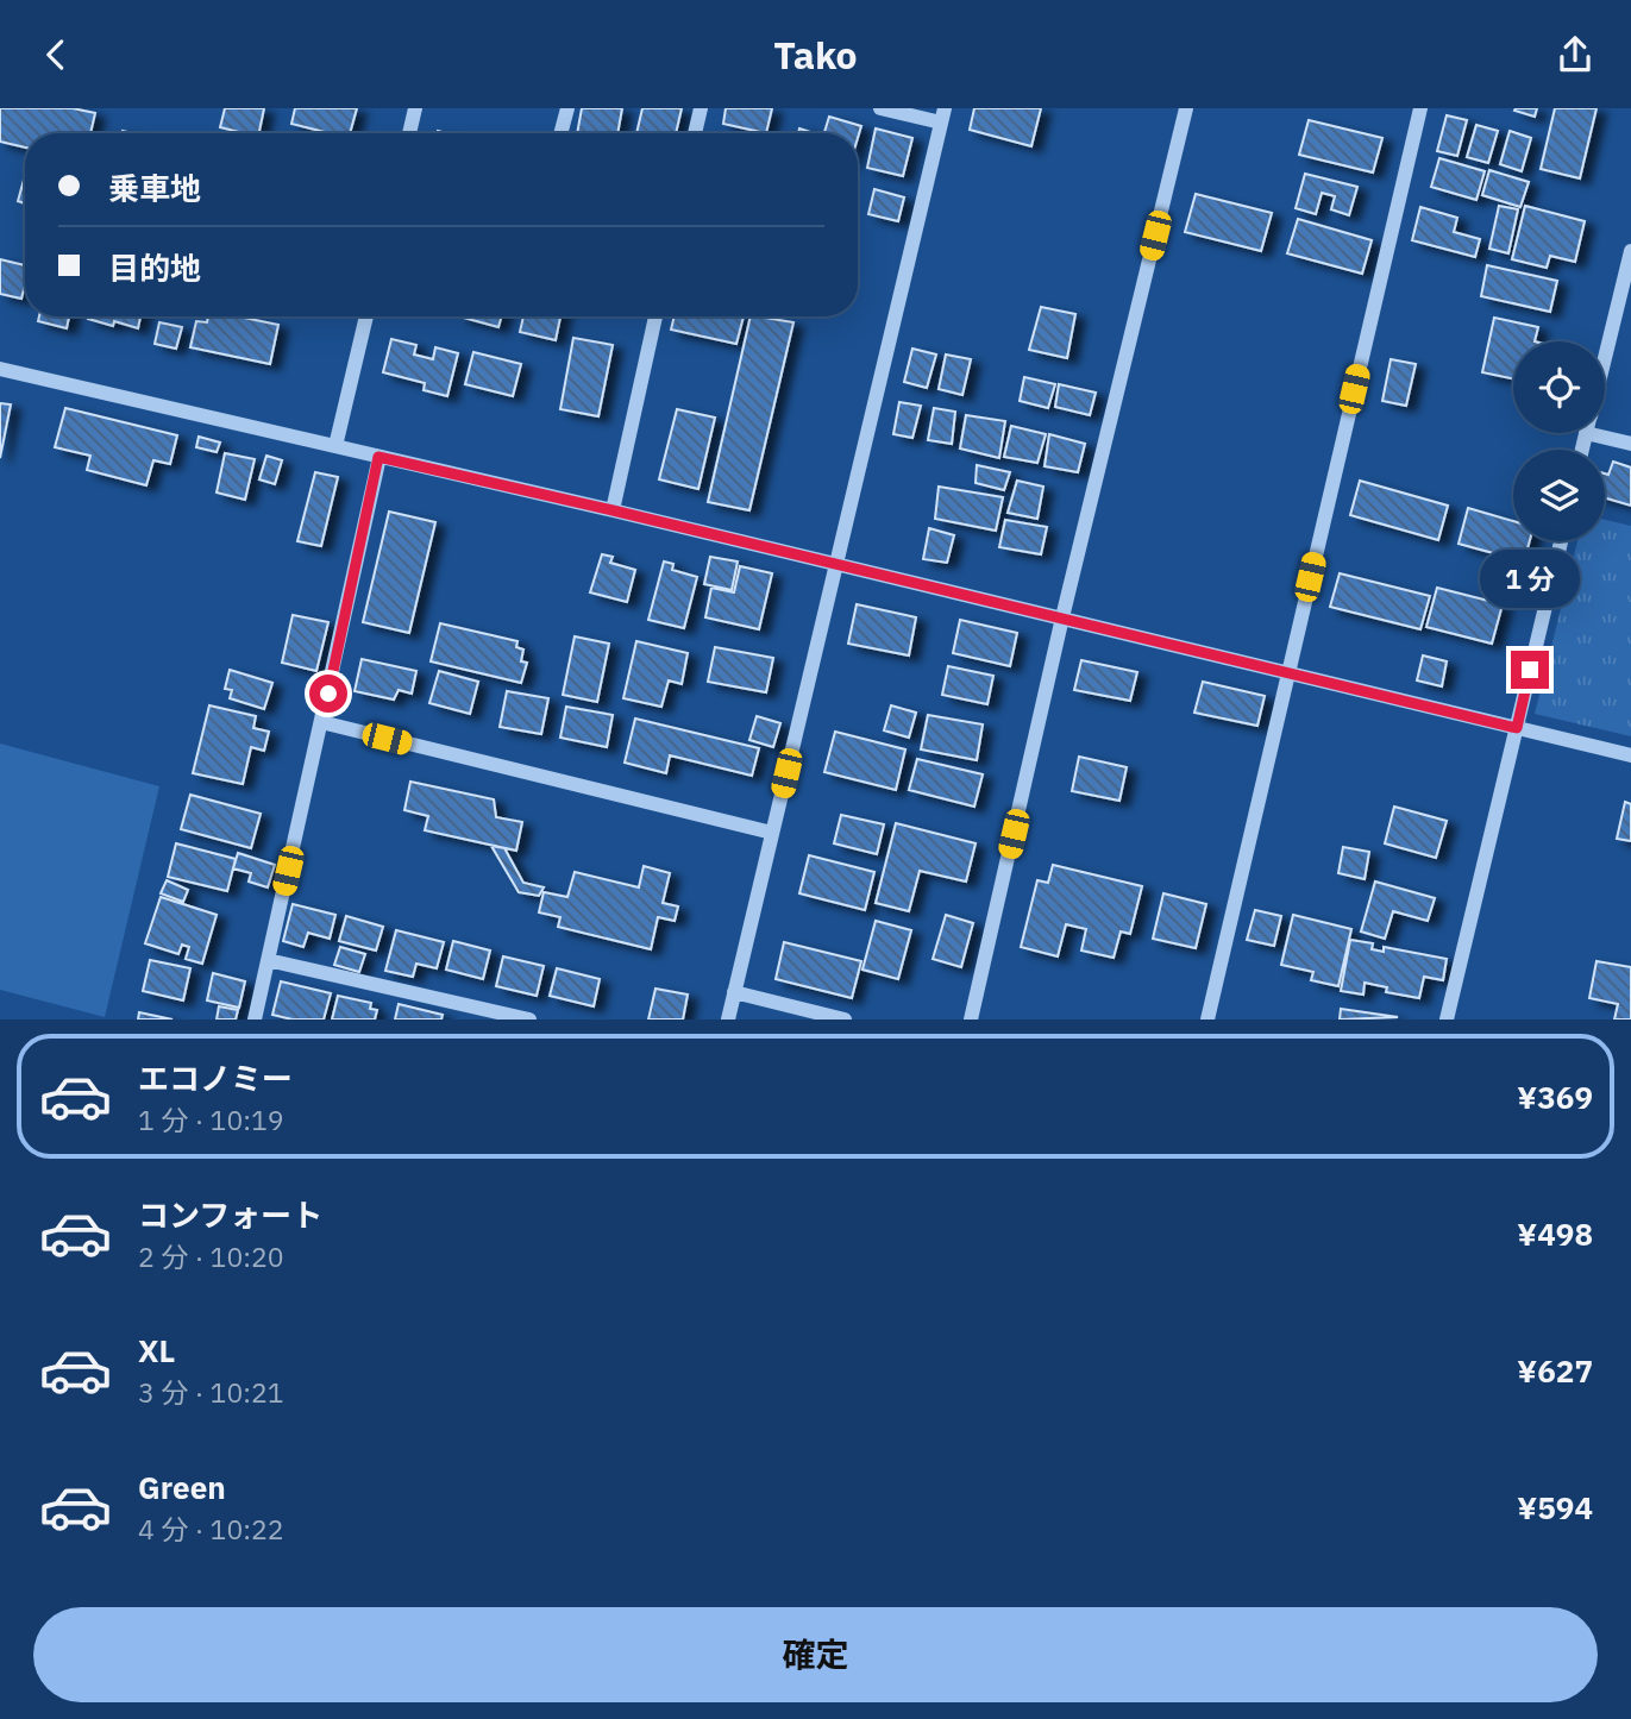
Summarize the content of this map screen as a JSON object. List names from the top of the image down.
{
  "page": {
    "header": "Tako",
    "banner": ["乗車地", "目的地"],
    "bubble": "1 分",
    "list": [
      {
        "name": "エコノミー",
        "note": "1 分 · 10:19",
        "value": "¥369"
      },
      {
        "name": "コンフォート",
        "note": "2 分 · 10:20",
        "value": "¥498"
      },
      {
        "name": "XL",
        "note": "3 分 · 10:21",
        "value": "¥627"
      },
      {
        "name": "Green",
        "note": "4 分 · 10:22",
        "value": "¥594"
      }
    ],
    "buttons": "確定"
  }
}
